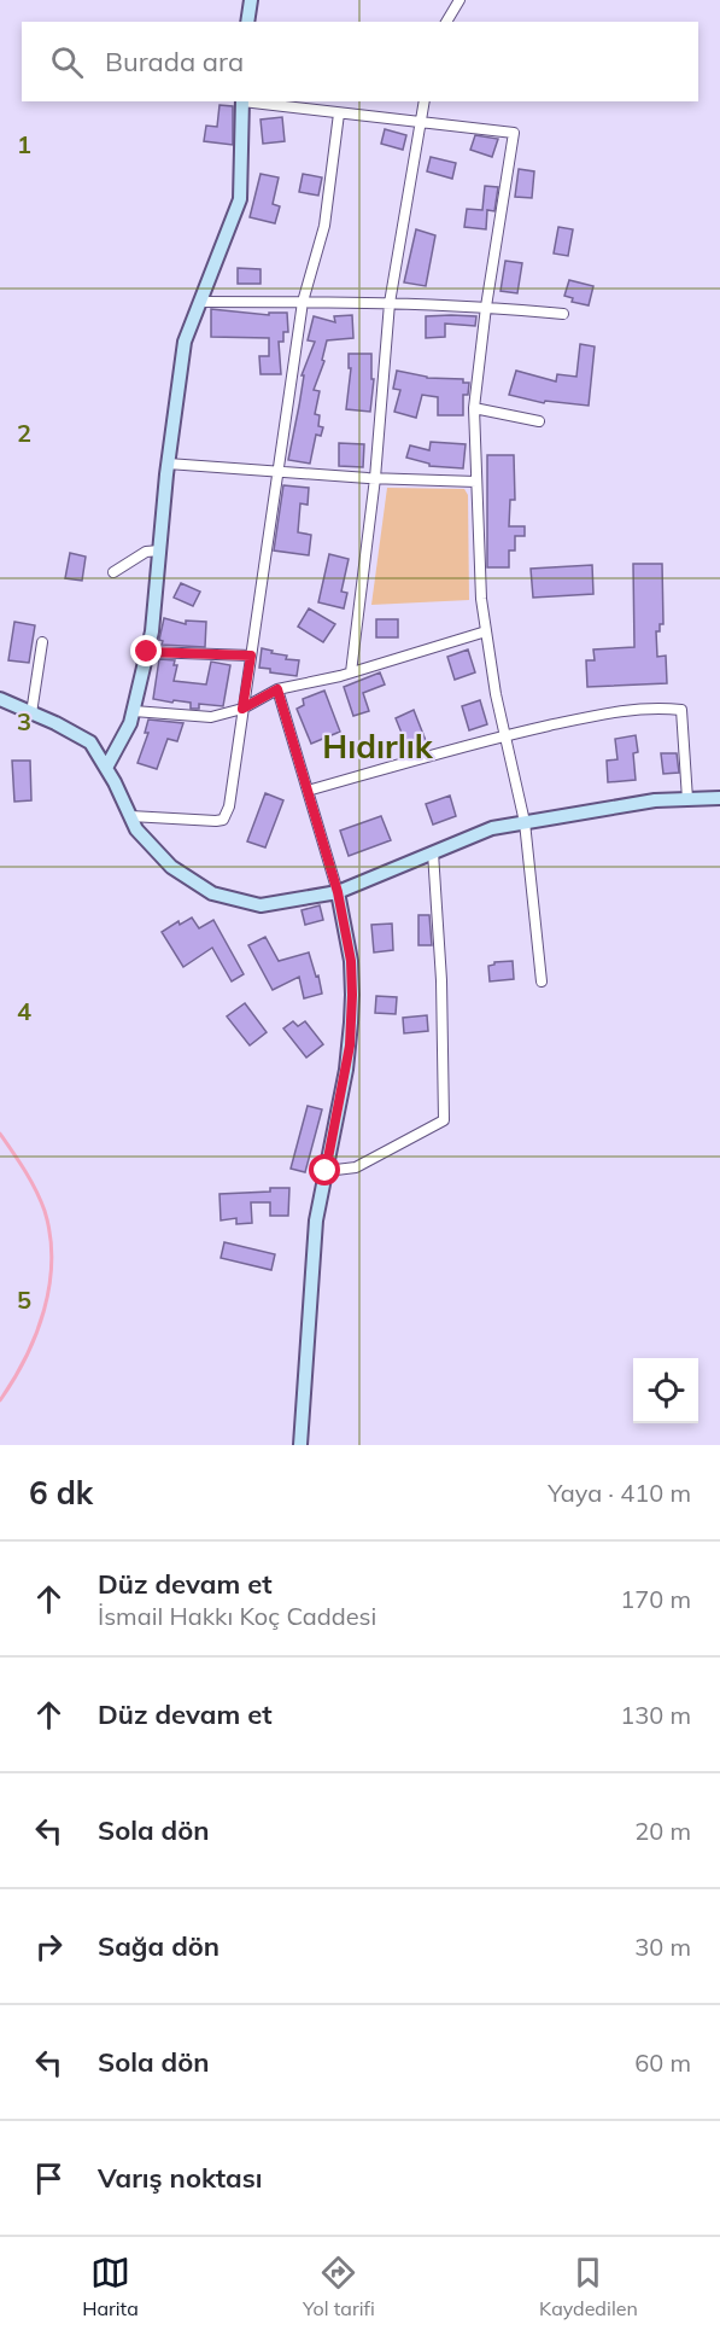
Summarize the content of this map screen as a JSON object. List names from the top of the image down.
{
  "districts": ["Hıdırlık"],
  "page": {
    "search": "Burada ara",
    "heading": ["6 dk", "Yaya · 410 m"],
    "list": [
      ["Düz devam et", "İsmail Hakkı Koç Caddesi", "170 m"],
      ["Düz devam et", "130 m"],
      ["Sola dön", "20 m"],
      ["Sağa dön", "30 m"],
      ["Sola dön", "60 m"],
      "Varış noktası"
    ],
    "nav": ["Harita", "Yol tarifi", "Kaydedilen"]
  },
  "grid": {
    "rows": [
      "1",
      "2",
      "3",
      "4",
      "5"
    ]
  }
}
